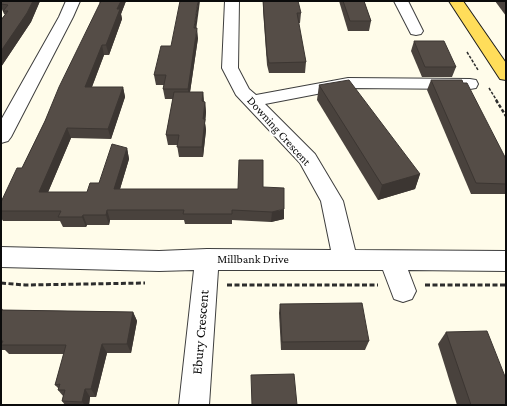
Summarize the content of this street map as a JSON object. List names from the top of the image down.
{
  "streets": {
    "street": ["Downing Crescent", "Millbank Drive", "Ebury Crescent"]
  },
  "crossings": [
    ["Downing Crescent", "Millbank Drive"],
    ["Millbank Drive", "Ebury Crescent"]
  ]
}
